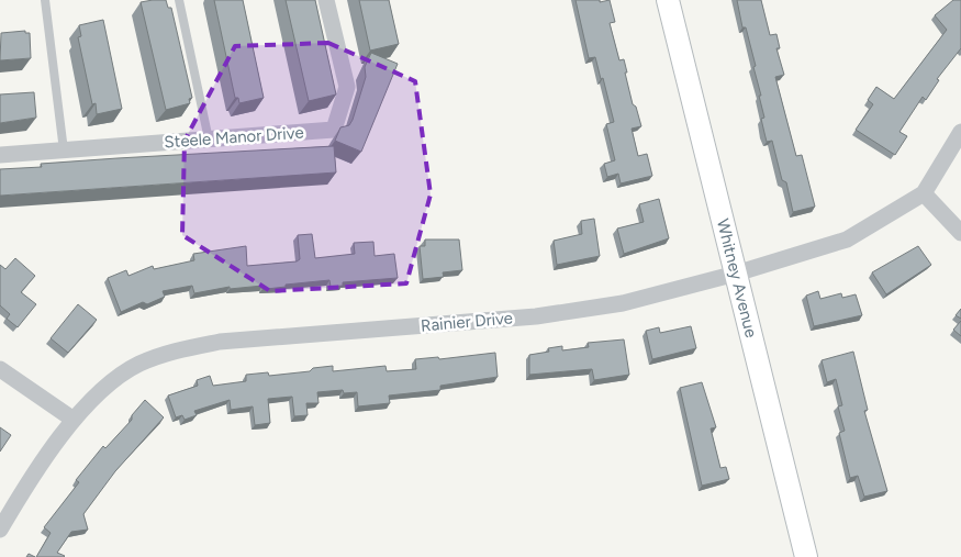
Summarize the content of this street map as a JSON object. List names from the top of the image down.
{
  "streets": {
    "main road": ["Whitney Avenue"],
    "street": ["Steele Manor Drive", "Rainier Drive"]
  },
  "crossings": [
    ["Whitney Avenue", "Rainier Drive"]
  ]
}
